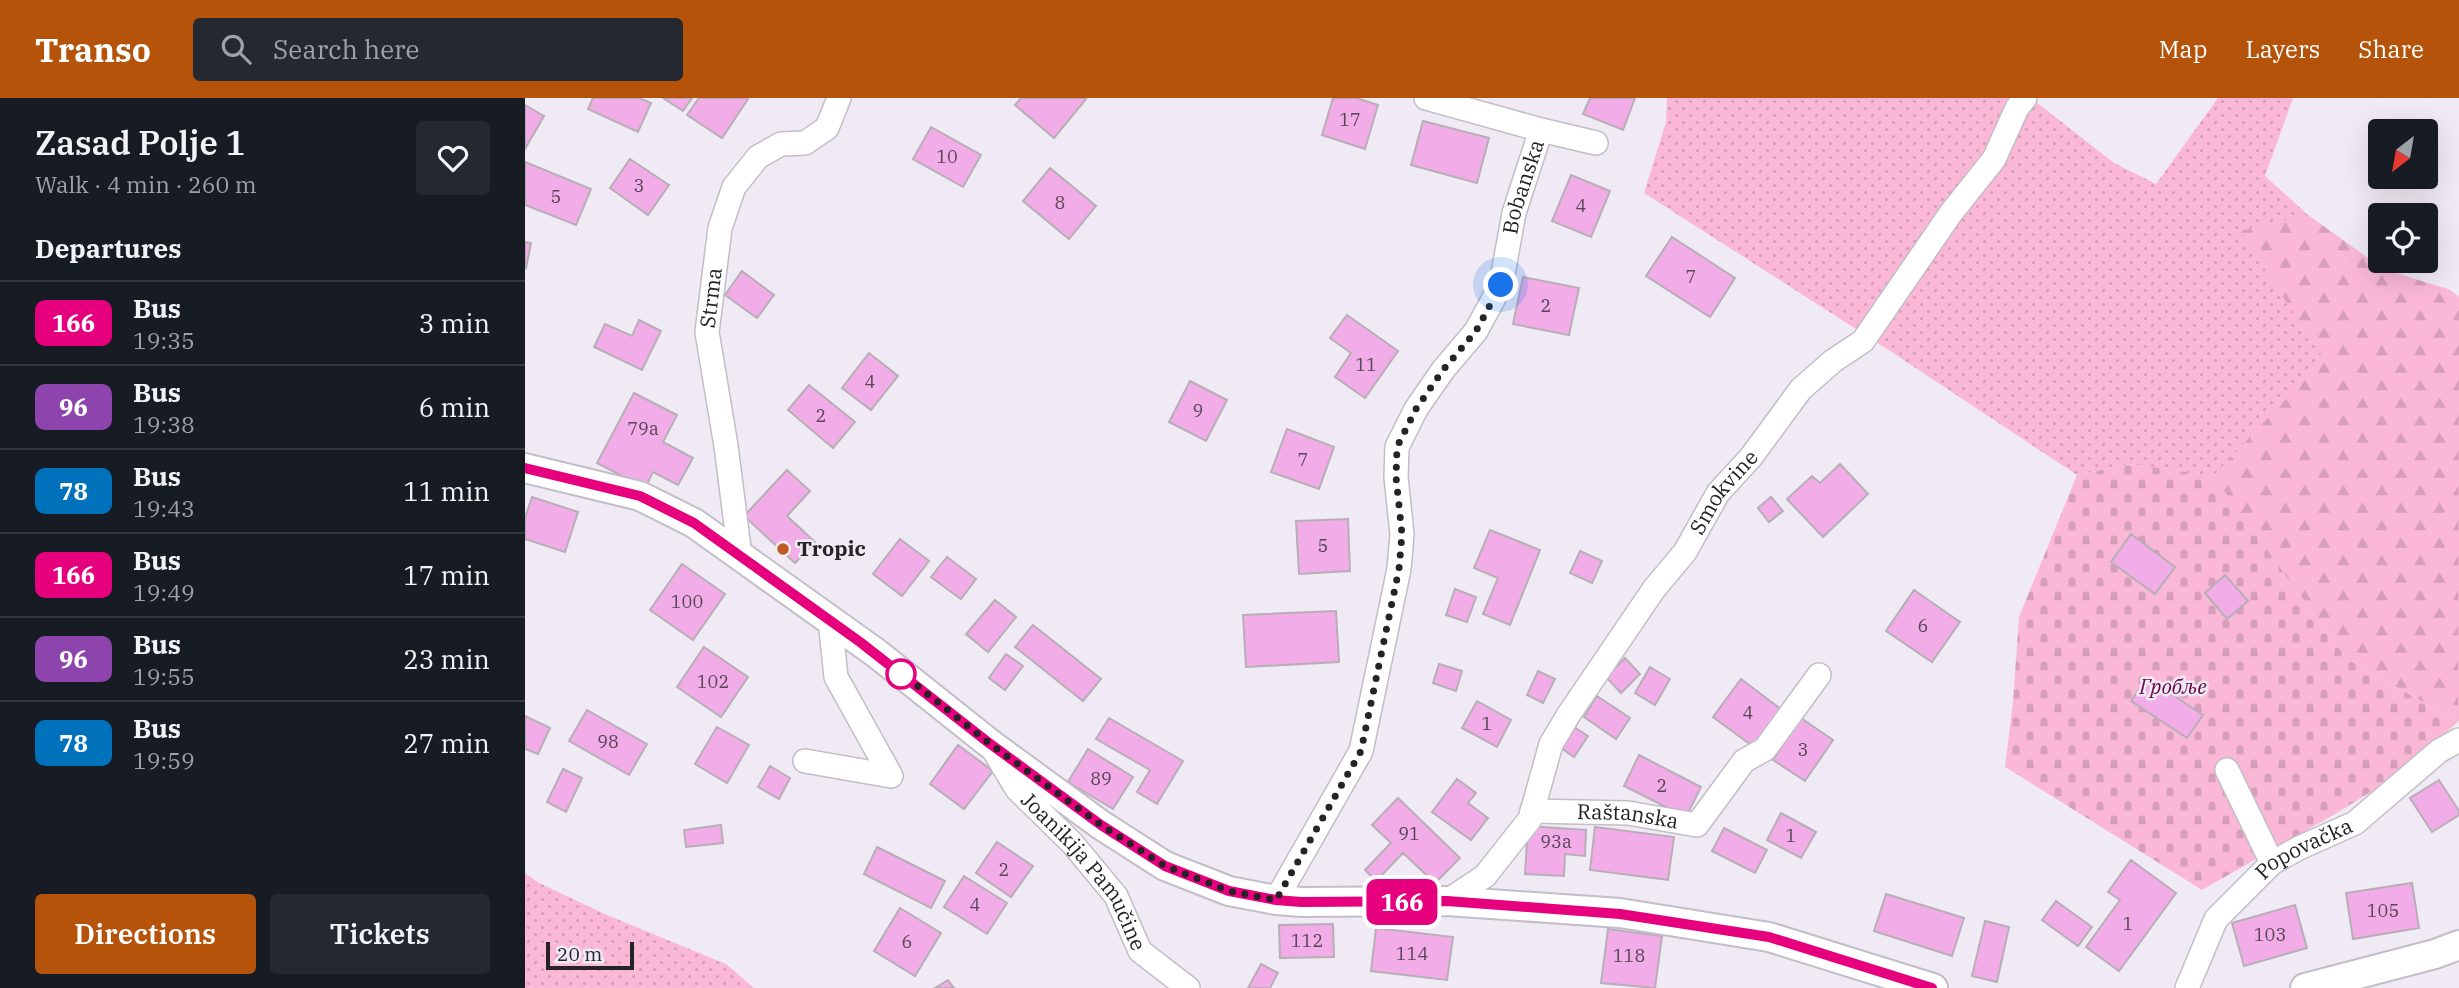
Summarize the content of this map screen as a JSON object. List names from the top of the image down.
{
  "streets": {
    "street": [
      "Bobanska",
      "Strma",
      "Smokvine",
      "Raštanska",
      "Popovačka",
      "Joanikija Pamučine"
    ]
  },
  "crossings": [
    ["Smokvine", "Raštanska"]
  ],
  "parks": ["Гробље"],
  "places": ["Tropic"],
  "lines": ["bus line 166"],
  "house_numbers": [
    "17",
    "10",
    "3",
    "5",
    "8",
    "4",
    "7",
    "2",
    "11",
    "4",
    "9",
    "2",
    "79a",
    "7",
    "5",
    "100",
    "6",
    "102",
    "4",
    "1",
    "98",
    "3",
    "89",
    "2",
    "91",
    "1",
    "93a",
    "2",
    "4",
    "105",
    "1",
    "103",
    "112",
    "6",
    "114",
    "118"
  ],
  "scale_bar": "20 m",
  "north": "bottom left",
  "page": {
    "header": "Transo",
    "search": "Search here",
    "nav": ["Map", "Layers", "Share"],
    "heading": [
      ["Zasad Polje 1", "Walk · 4 min · 260 m"],
      "Departures"
    ],
    "on_map": "166",
    "list": [
      {
        "mark": "166",
        "name": "Bus",
        "note": "19:35",
        "value": "3 min"
      },
      {
        "mark": "96",
        "name": "Bus",
        "note": "19:38",
        "value": "6 min"
      },
      {
        "mark": "78",
        "name": "Bus",
        "note": "19:43",
        "value": "11 min"
      },
      {
        "mark": "166",
        "name": "Bus",
        "note": "19:49",
        "value": "17 min"
      },
      {
        "mark": "96",
        "name": "Bus",
        "note": "19:55",
        "value": "23 min"
      },
      {
        "mark": "78",
        "name": "Bus",
        "note": "19:59",
        "value": "27 min"
      }
    ],
    "buttons": ["Directions", "Tickets"],
    "scale": "20 m"
  }
}
